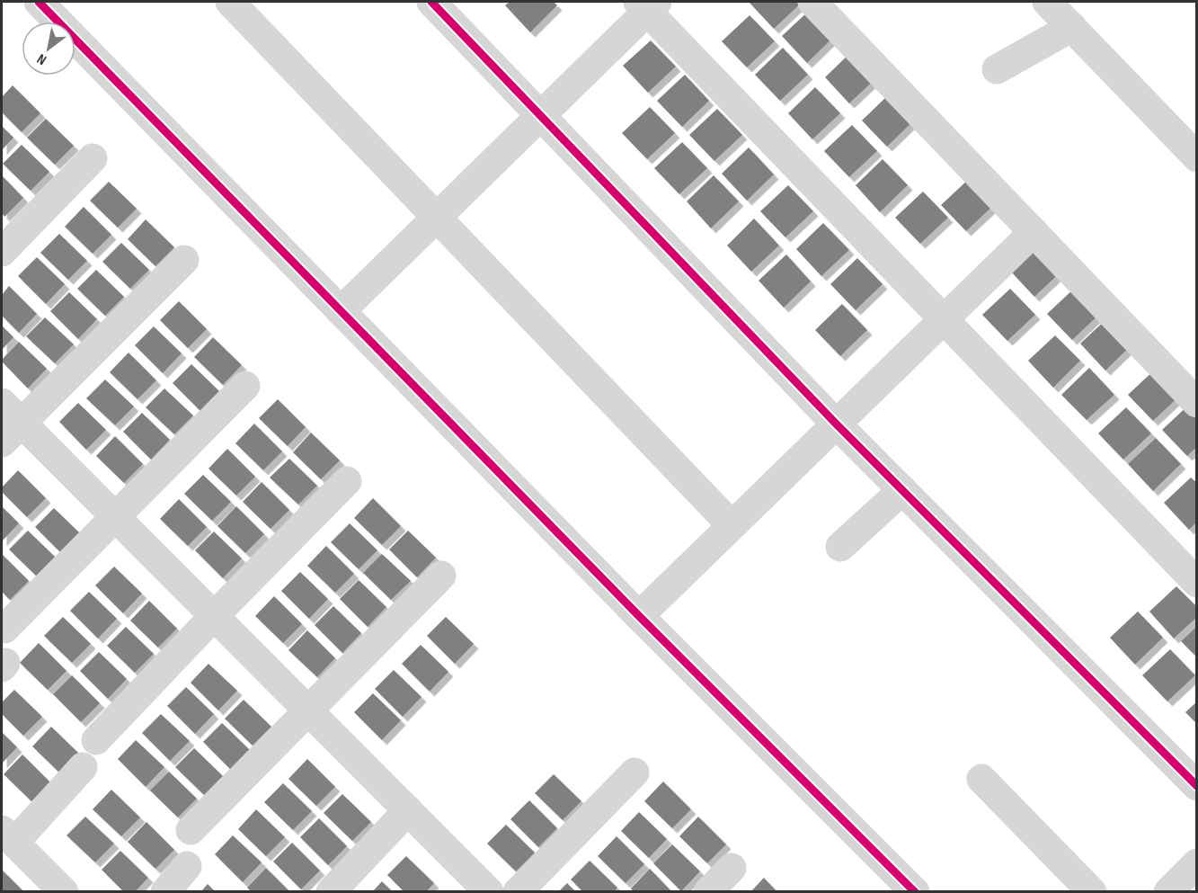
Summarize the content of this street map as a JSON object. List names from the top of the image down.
{
  "north": "bottom left"
}
